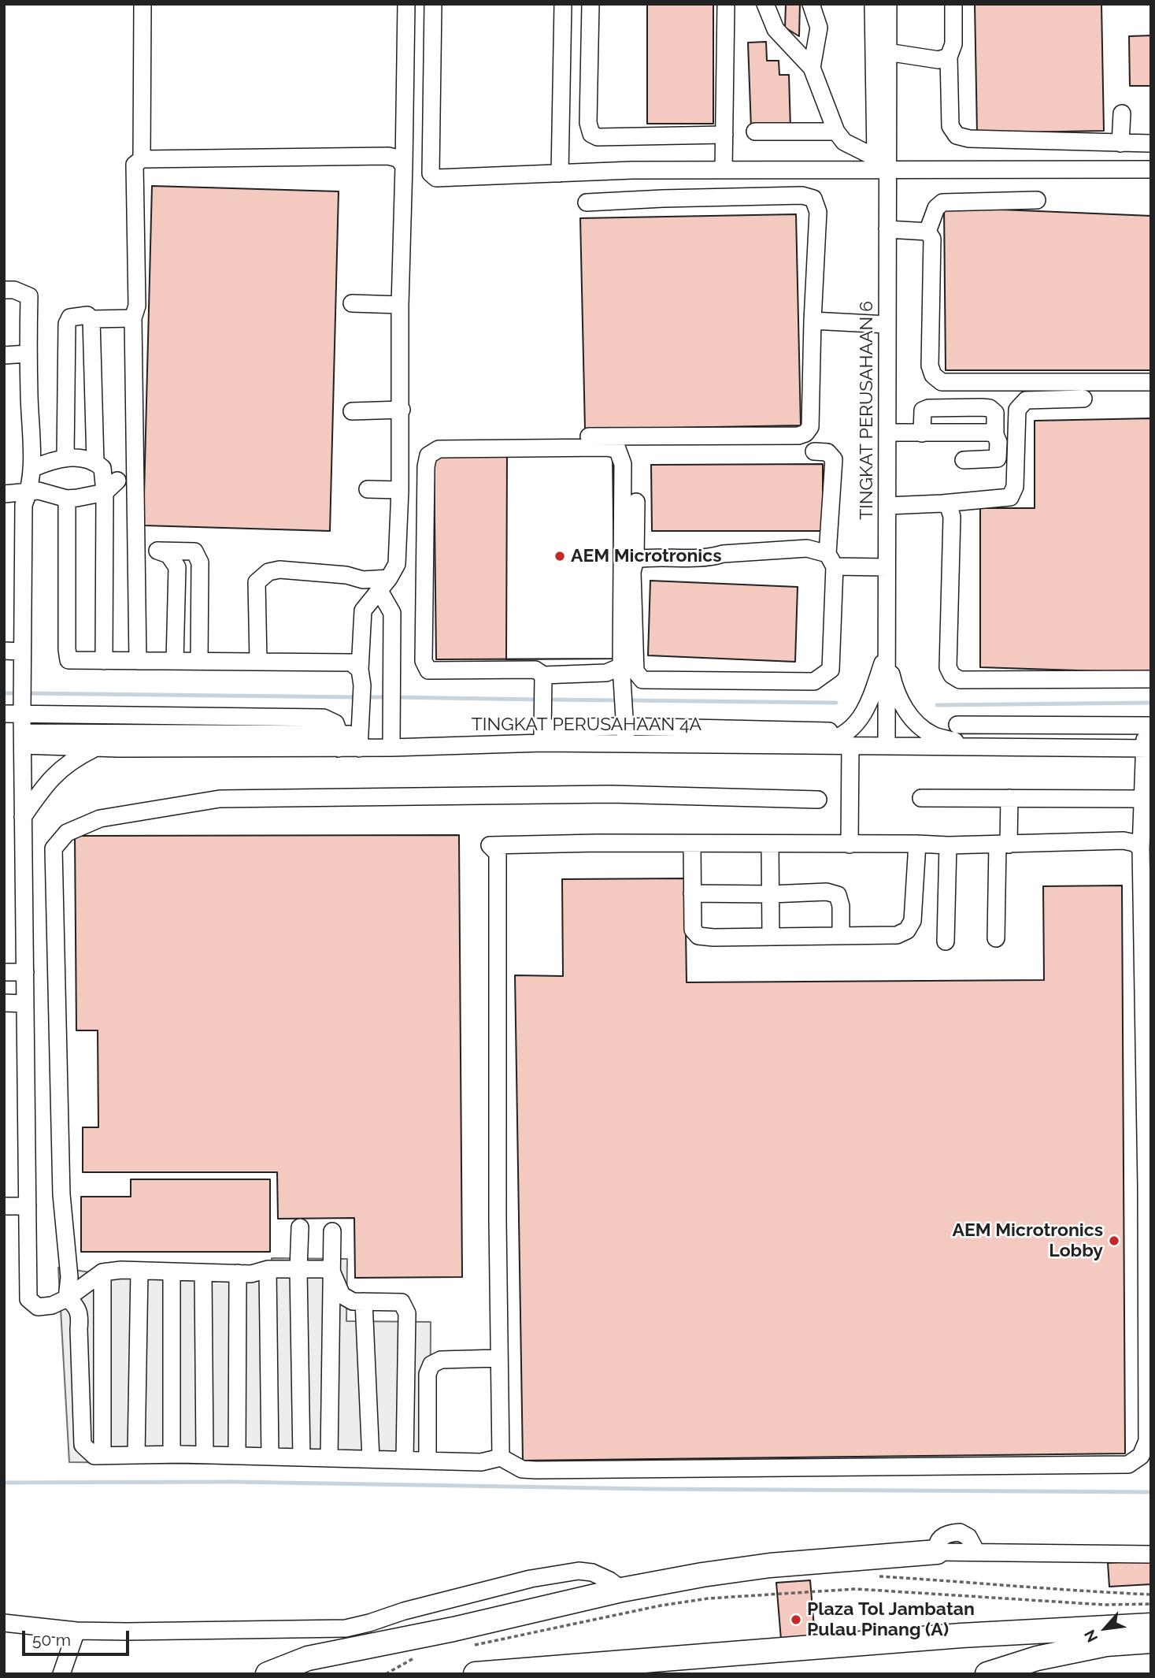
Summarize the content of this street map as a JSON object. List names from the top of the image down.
{
  "streets": {
    "street": ["TINGKAT PERUSAHAAN 6", "TINGKAT PERUSAHAAN 4A"]
  },
  "crossings": [
    ["TINGKAT PERUSAHAAN 6", "TINGKAT PERUSAHAAN 4A"]
  ],
  "places": ["AEM Microtronics", "AEM Microtronics Lobby", "Plaza Tol Jambatan Pulau Pinang (A)"],
  "scale_bar": "50 m",
  "north": "bottom left"
}
